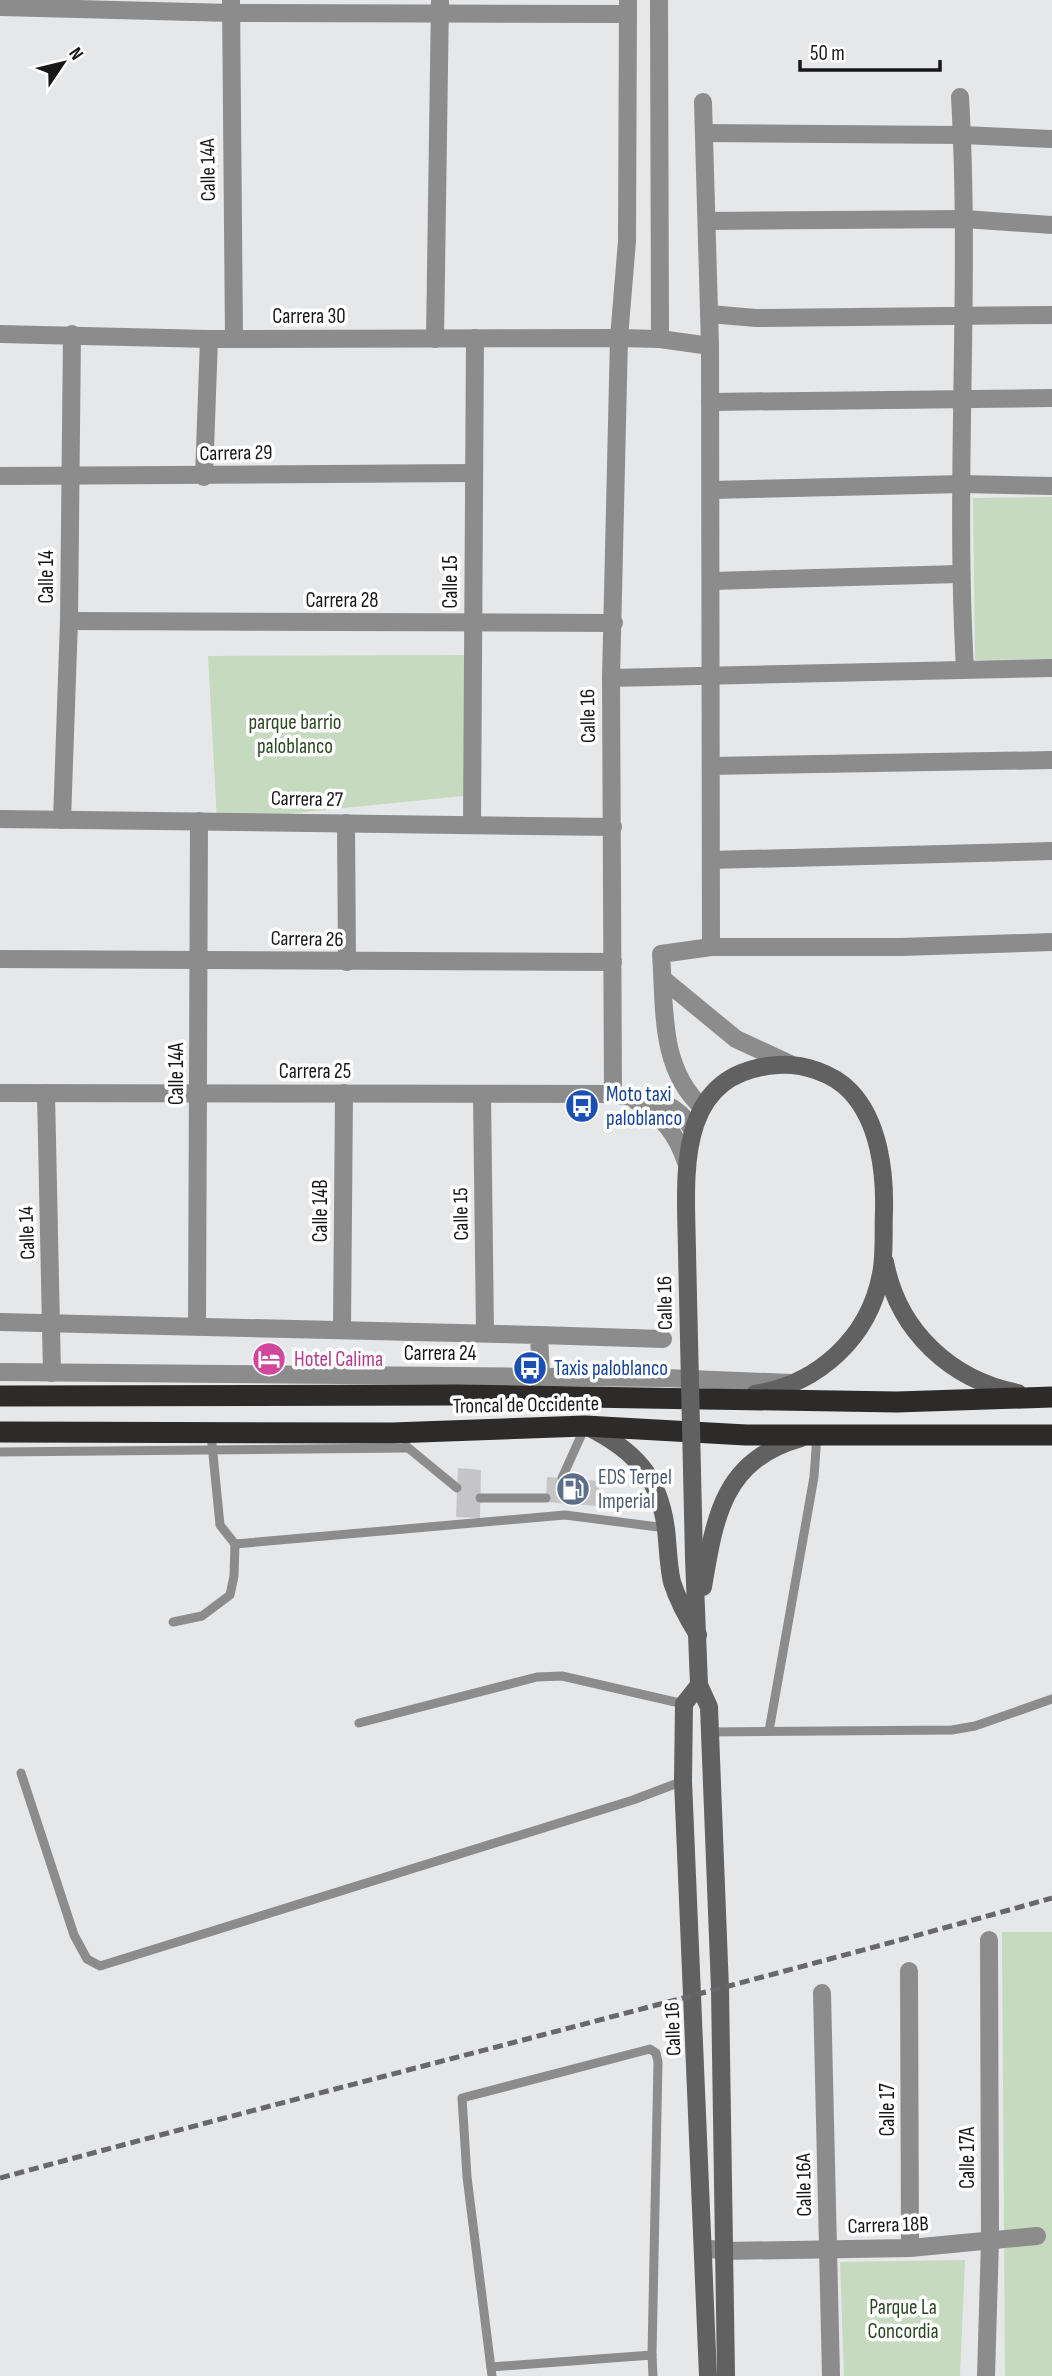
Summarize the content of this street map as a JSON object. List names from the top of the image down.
{
  "streets": {
    "highway": ["Troncal de Occidente"],
    "street": [
      "Calle 14A",
      "Carrera 30",
      "Carrera 29",
      "Calle 14",
      "Calle 15",
      "Carrera 28",
      "Calle 16",
      "Carrera 27",
      "Carrera 26",
      "Carrera 25",
      "Calle 14B",
      "Carrera 24",
      "Calle 17",
      "Calle 17A",
      "Calle 16A",
      "Carrera 18B"
    ]
  },
  "crossings": [
    ["Calle 14A", "Carrera 30"],
    ["Calle 14A", "Carrera 27"],
    ["Calle 14A", "Carrera 26"],
    ["Calle 14A", "Carrera 25"],
    ["Carrera 30", "Calle 14"],
    ["Carrera 30", "Calle 15"],
    ["Carrera 30", "Calle 16"],
    ["Carrera 29", "Calle 14"],
    ["Carrera 29", "Calle 15"],
    ["Calle 14", "Carrera 28"],
    ["Calle 14", "Carrera 27"],
    ["Calle 14", "Carrera 25"],
    ["Calle 14", "Carrera 24"],
    ["Calle 15", "Carrera 28"],
    ["Calle 15", "Carrera 27"],
    ["Calle 15", "Carrera 25"],
    ["Carrera 28", "Calle 16"],
    ["Calle 16", "Carrera 27"],
    ["Calle 16", "Carrera 26"],
    ["Calle 16", "Carrera 25"],
    ["Calle 16", "Carrera 18B"],
    ["Carrera 25", "Calle 14B"],
    ["Calle 17", "Carrera 18B"],
    ["Calle 17A", "Carrera 18B"],
    ["Calle 16A", "Carrera 18B"]
  ],
  "parks": ["parque barrio paloblanco", "Parque La Concordia"],
  "places": {
    "bus stop": ["Moto taxi paloblanco", "Taxis paloblanco"],
    "hotel": ["Hotel Calima"],
    "fuel station": ["EDS Terpel Imperial"]
  },
  "scale_bar": "50 m",
  "north": "top right"
}
